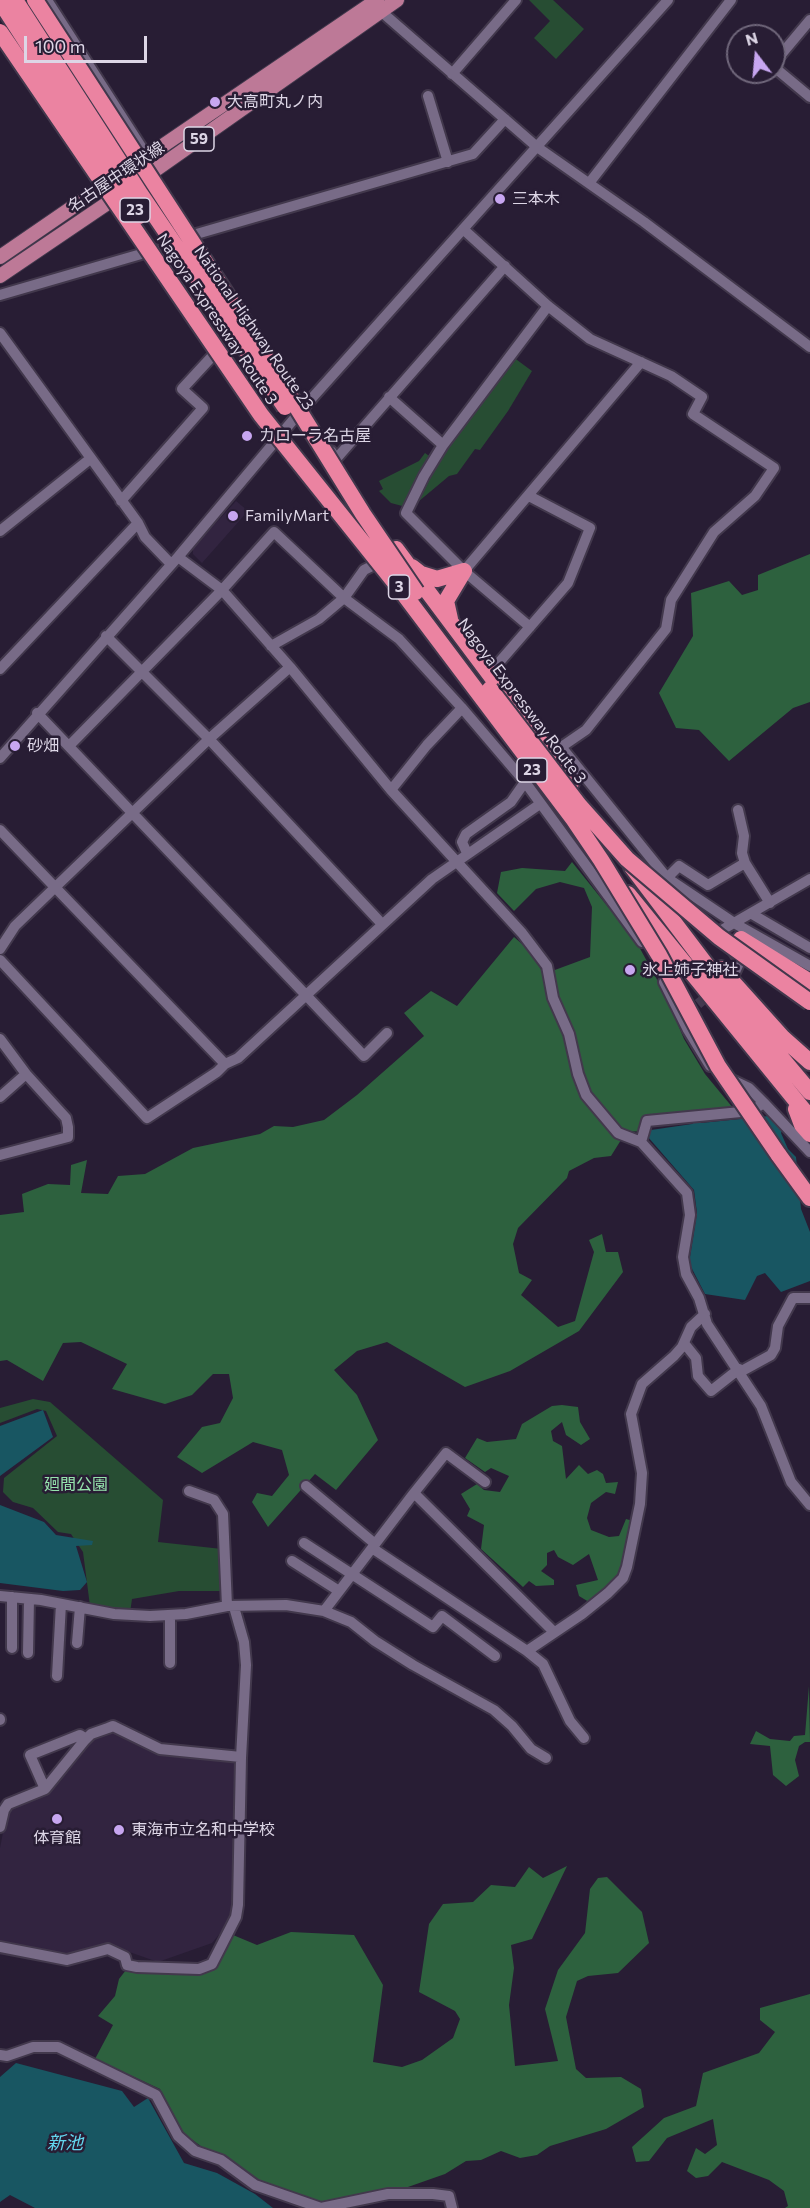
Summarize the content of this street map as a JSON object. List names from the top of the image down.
{
  "streets": {
    "highway": [
      "23",
      "Nagoya Expressway Route 3",
      "National Highway Route 23",
      "3"
    ],
    "main road": ["59", "名古屋中環状線"]
  },
  "crossings": [
    ["名古屋中環状線", "23"],
    ["23", "National Highway Route 23"],
    ["Nagoya Expressway Route 3", "National Highway Route 23"],
    ["Nagoya Expressway Route 3", "3"]
  ],
  "water": ["新池"],
  "parks": ["廻間公園"],
  "places": [
    "大高町丸ノ内",
    "三本木",
    "カローラ名古屋",
    "FamilyMart",
    "砂畑",
    "氷上姉子神社",
    "体育館",
    "東海市立名和中学校"
  ],
  "scale_bar": "100 m",
  "north": "top"
}
